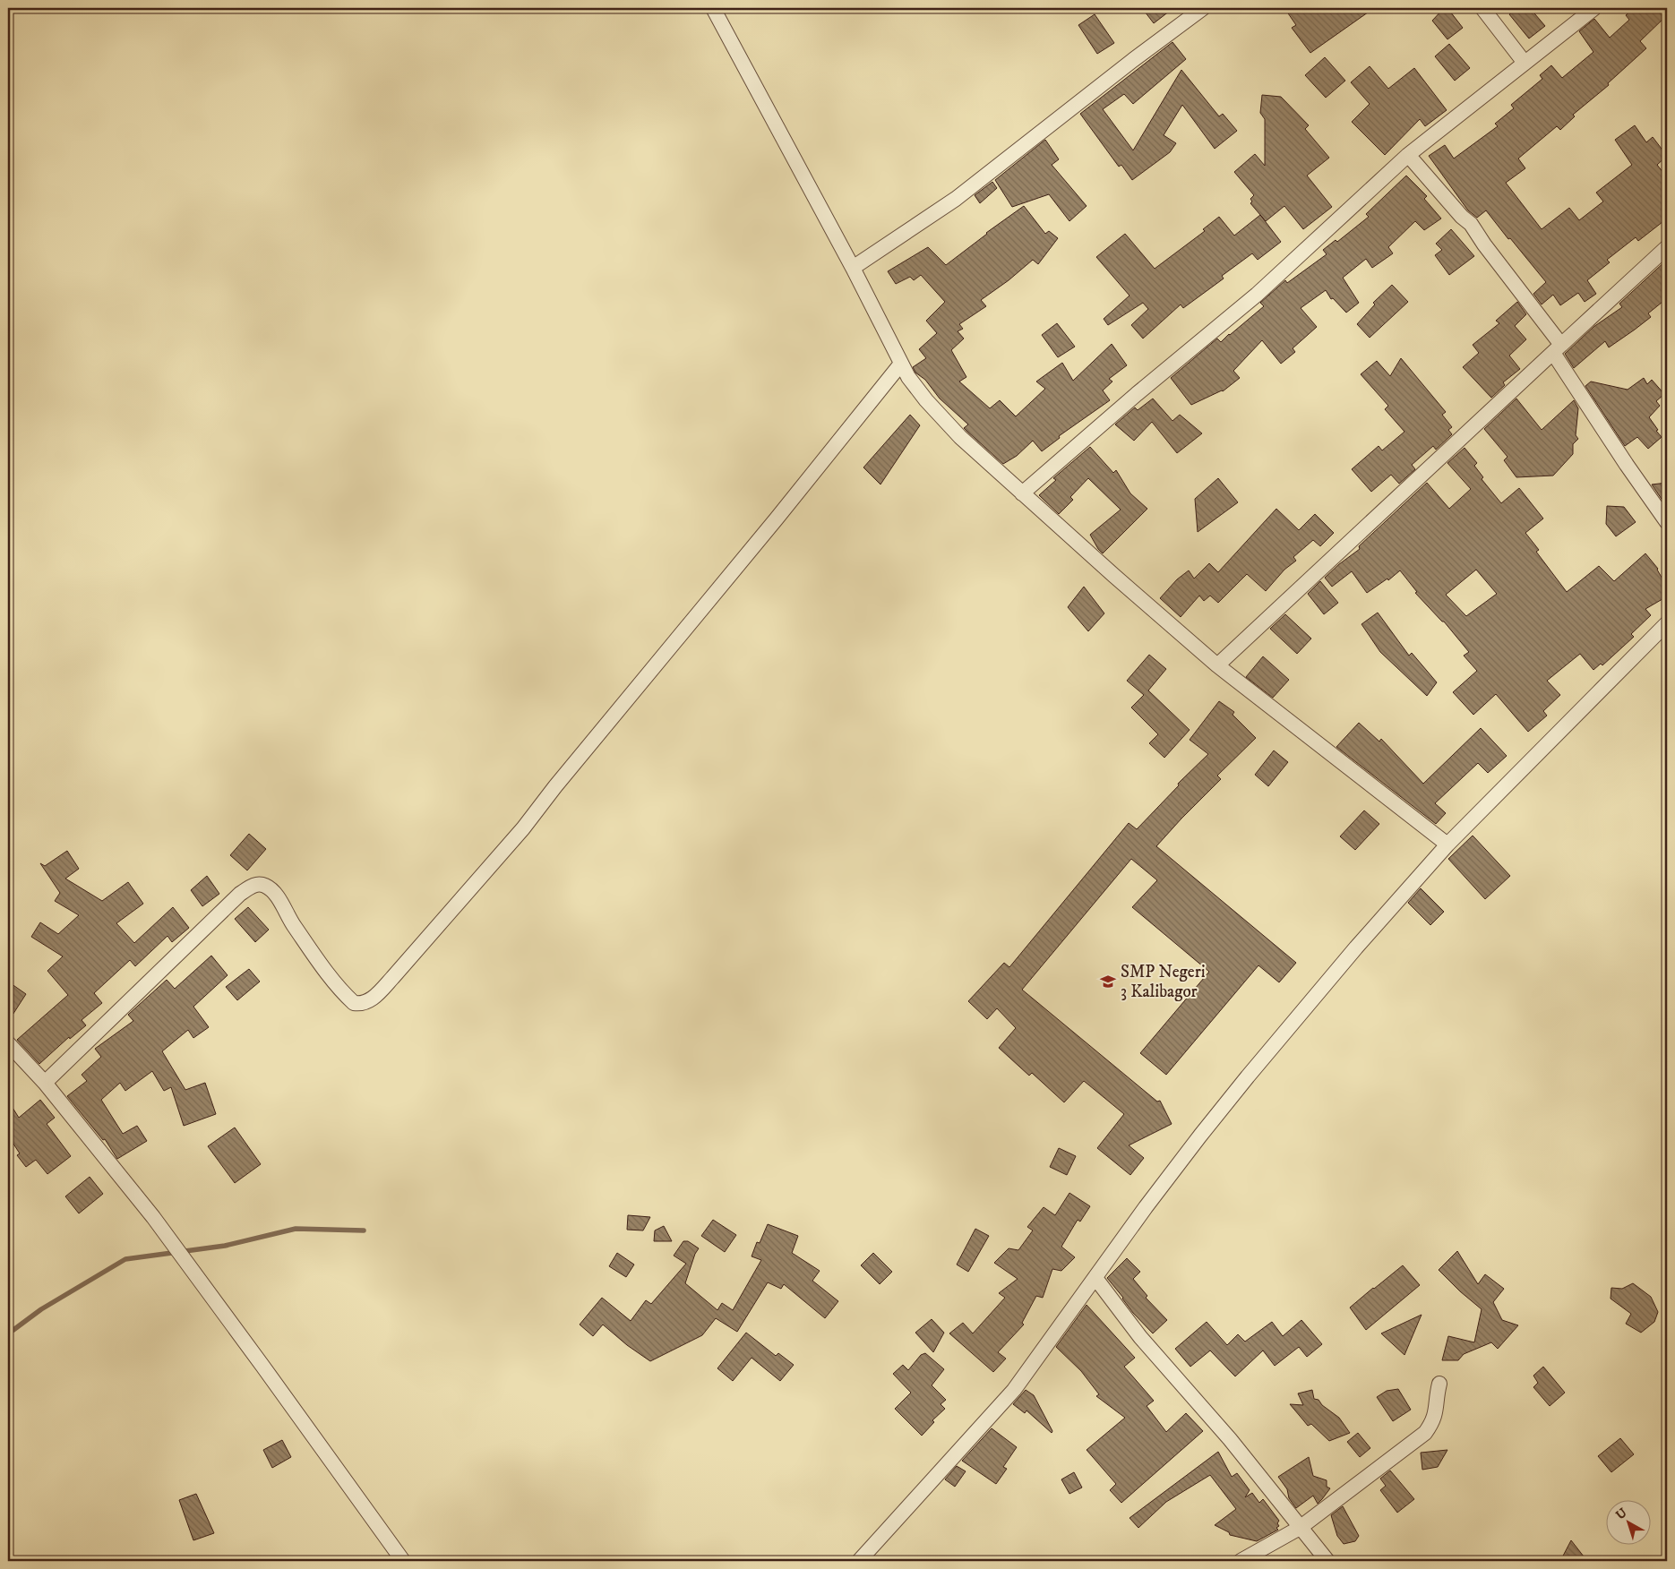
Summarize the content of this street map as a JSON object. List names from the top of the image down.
{
  "places": {
    "school or university": ["SMP Negeri 3 Kalibagor"]
  },
  "north": "top left"
}
